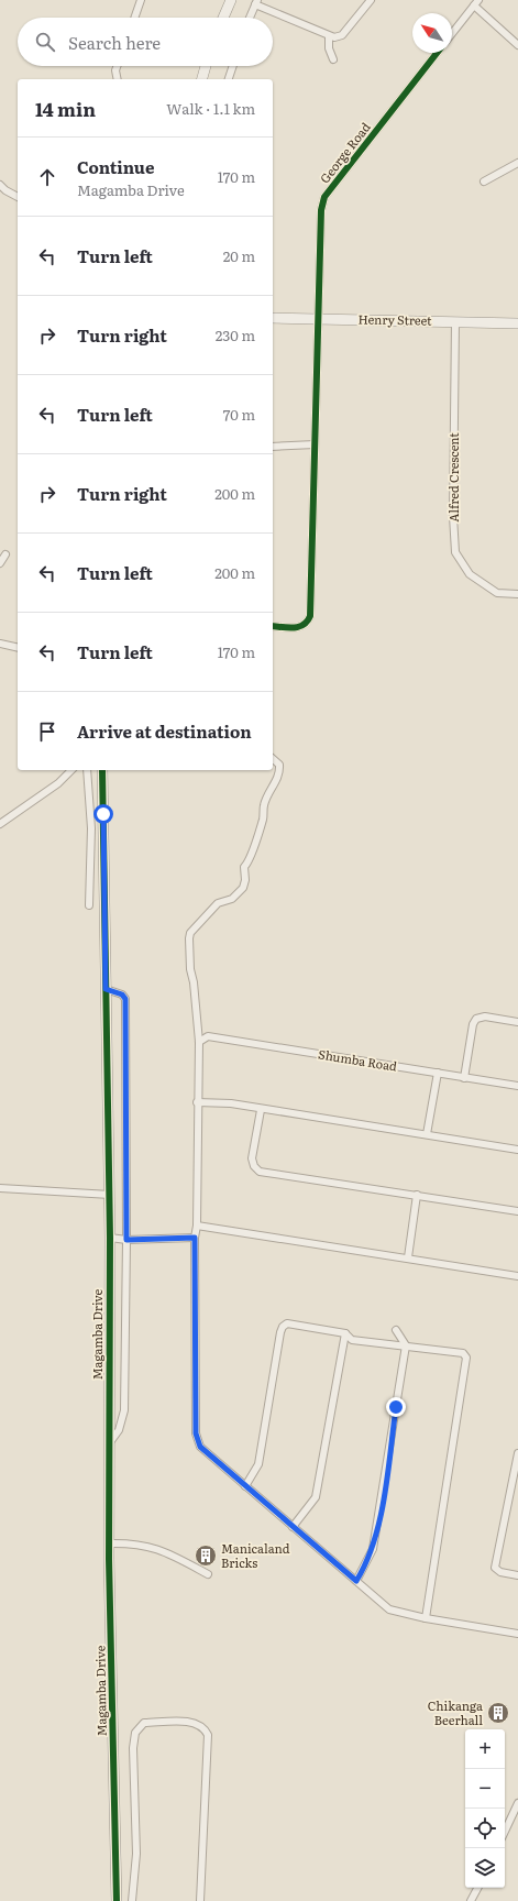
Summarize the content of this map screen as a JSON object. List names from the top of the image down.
{
  "streets": {
    "street": [
      "George Road",
      "Henry Street",
      "Alfred Crescent",
      "Shumba Road",
      "Magamba Drive"
    ]
  },
  "crossings": [
    ["George Road", "Henry Street"],
    ["Henry Street", "Alfred Crescent"]
  ],
  "places": {
    "building": ["Manicaland Bricks", "Chikanga Beerhall"]
  },
  "north": "top left",
  "page": {
    "search": "Search here",
    "heading": ["14 min", "Walk · 1.1 km"],
    "list": [
      ["Continue", "Magamba Drive", "170 m"],
      ["Turn left", "20 m"],
      ["Turn right", "230 m"],
      ["Turn left", "70 m"],
      ["Turn right", "200 m"],
      ["Turn left", "200 m"],
      ["Turn left", "170 m"],
      "Arrive at destination"
    ],
    "map_buttons": ["+", "−"]
  }
}
